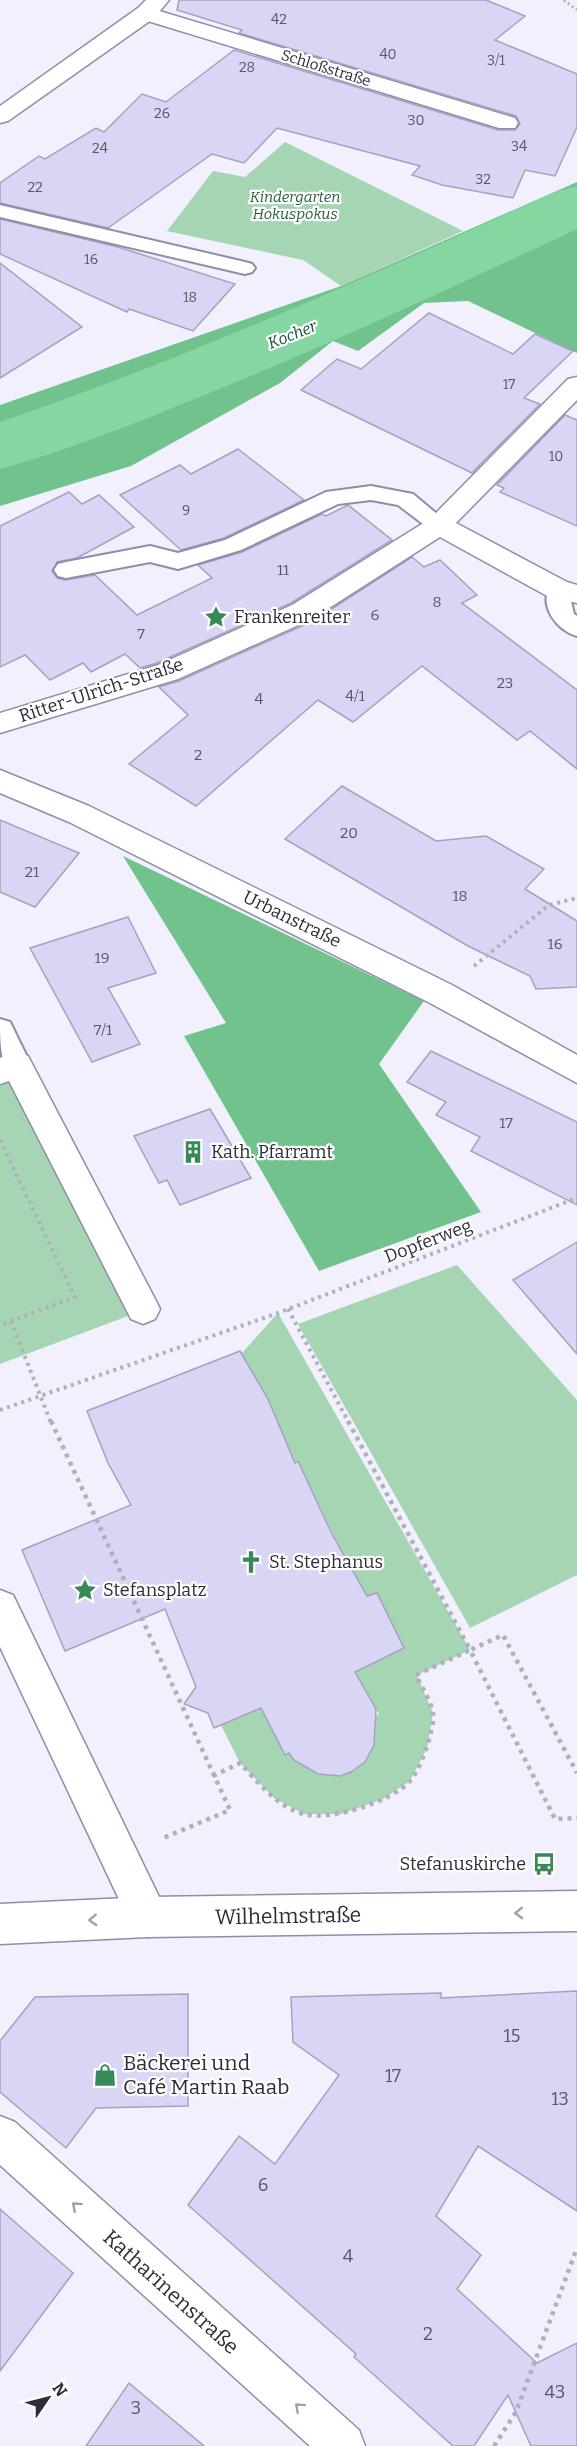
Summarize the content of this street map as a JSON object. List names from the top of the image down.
{
  "streets": {
    "street": [
      "Schloßstraße",
      "Ritter-Ulrich-Straße",
      "Urbanstraße",
      "Wilhelmstraße",
      "Katharinenstraße"
    ],
    "path": ["Dopferweg"]
  },
  "one_way": ["Wilhelmstraße", "Katharinenstraße"],
  "water": ["Kocher"],
  "parks": ["Kindergarten Hokuspokus"],
  "places": {
    "place": ["Frankenreiter", "Stefansplatz"],
    "building": ["Kath. Pfarramt"],
    "church": ["St. Stephanus"],
    "bus stop": ["Stefanuskirche"],
    "shop": ["Bäckerei und Café Martin Raab"]
  },
  "house_numbers": [
    "42",
    "40",
    "3/1",
    "28",
    "26",
    "30",
    "34",
    "24",
    "32",
    "22",
    "16",
    "18",
    "17",
    "10",
    "9",
    "11",
    "8",
    "6",
    "7",
    "23",
    "4/1",
    "4",
    "2",
    "20",
    "21",
    "18",
    "16",
    "19",
    "7/1",
    "17",
    "15",
    "17",
    "13",
    "6",
    "4",
    "2",
    "43",
    "3"
  ],
  "north": "top right"
}
